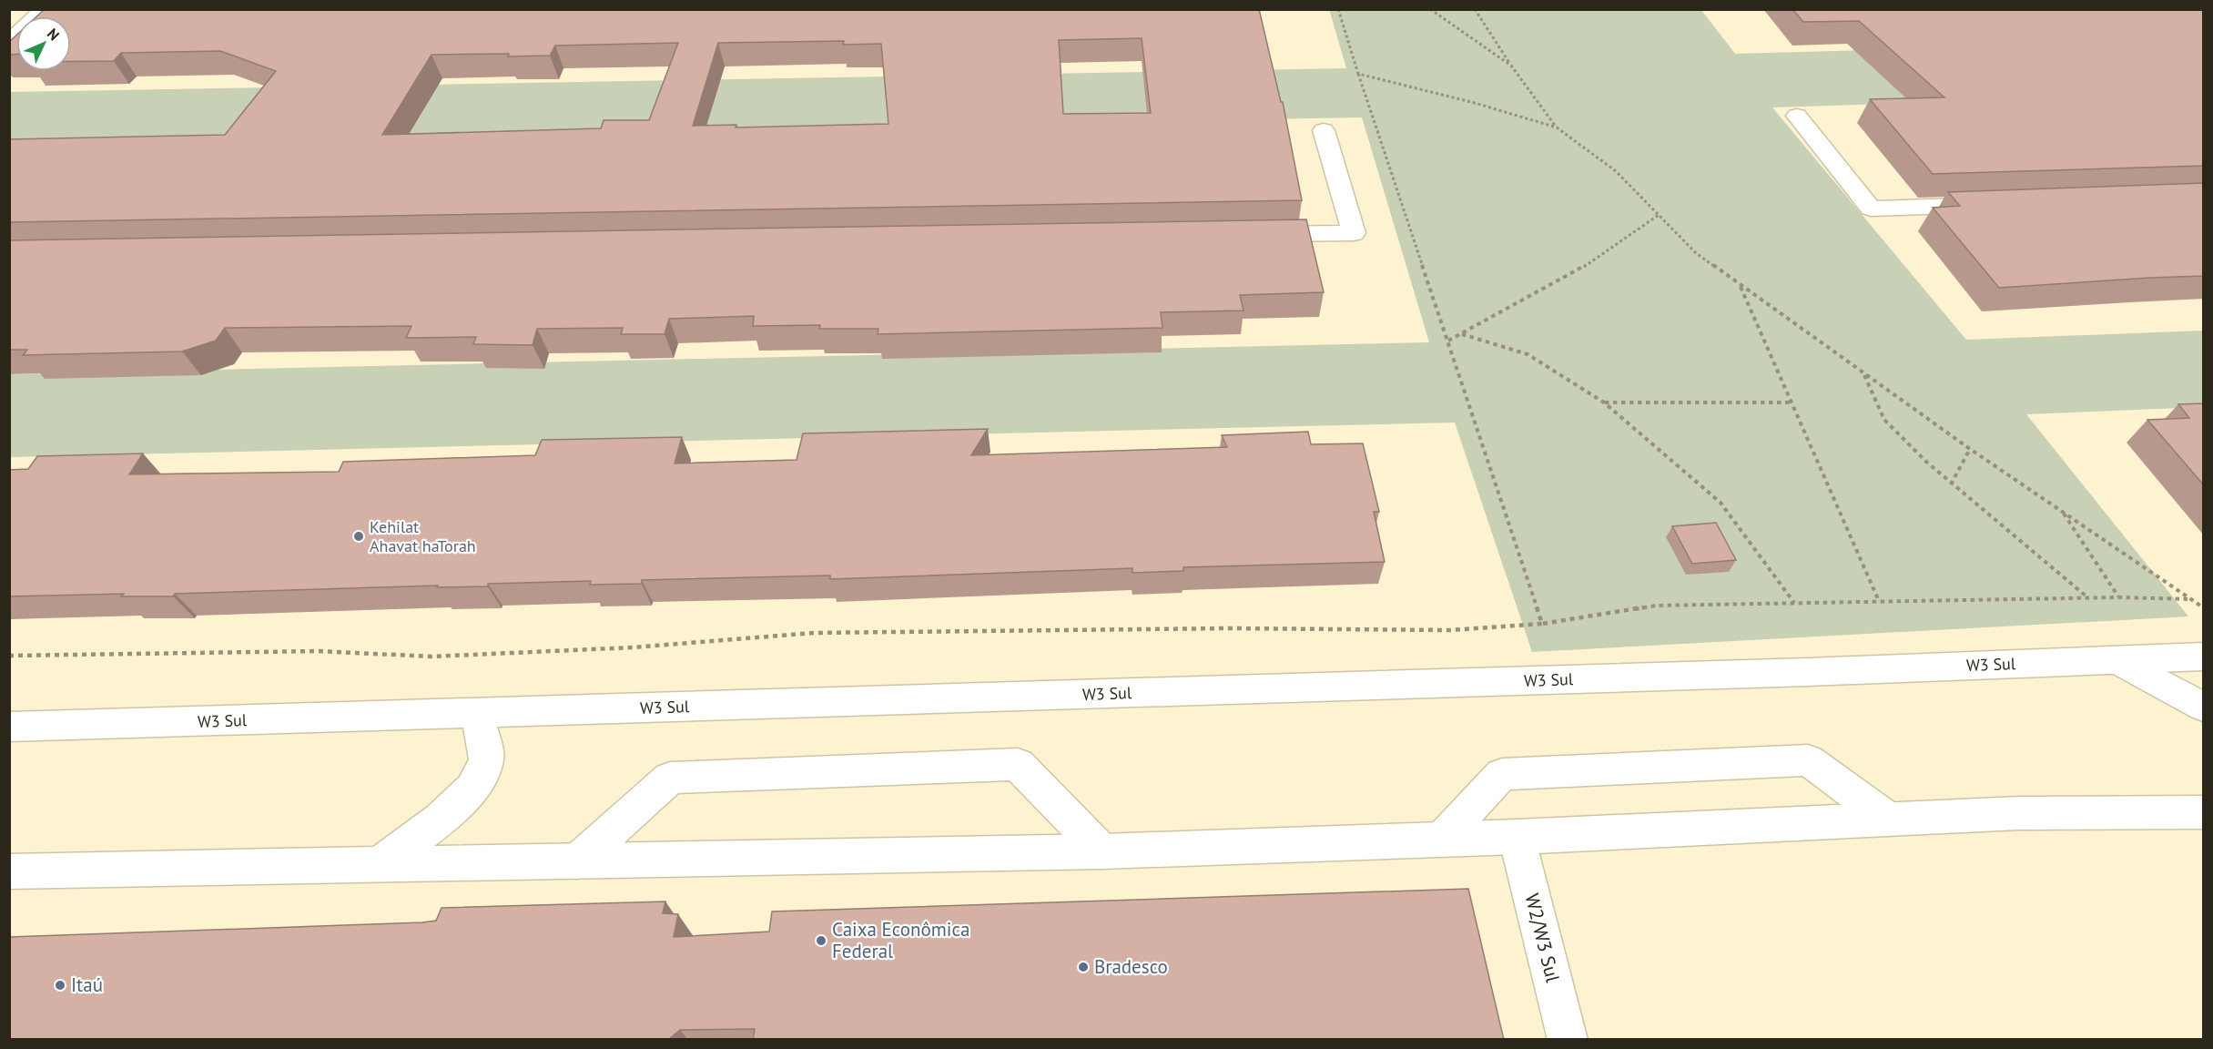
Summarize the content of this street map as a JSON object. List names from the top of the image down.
{
  "streets": {
    "main road": ["W3 Sul", "W2/W3 Sul"]
  },
  "places": [
    "Kehilat Ahavat haTorah",
    "Caixa Econômica Federal",
    "Bradesco",
    "Itaú"
  ],
  "north": "top right"
}
